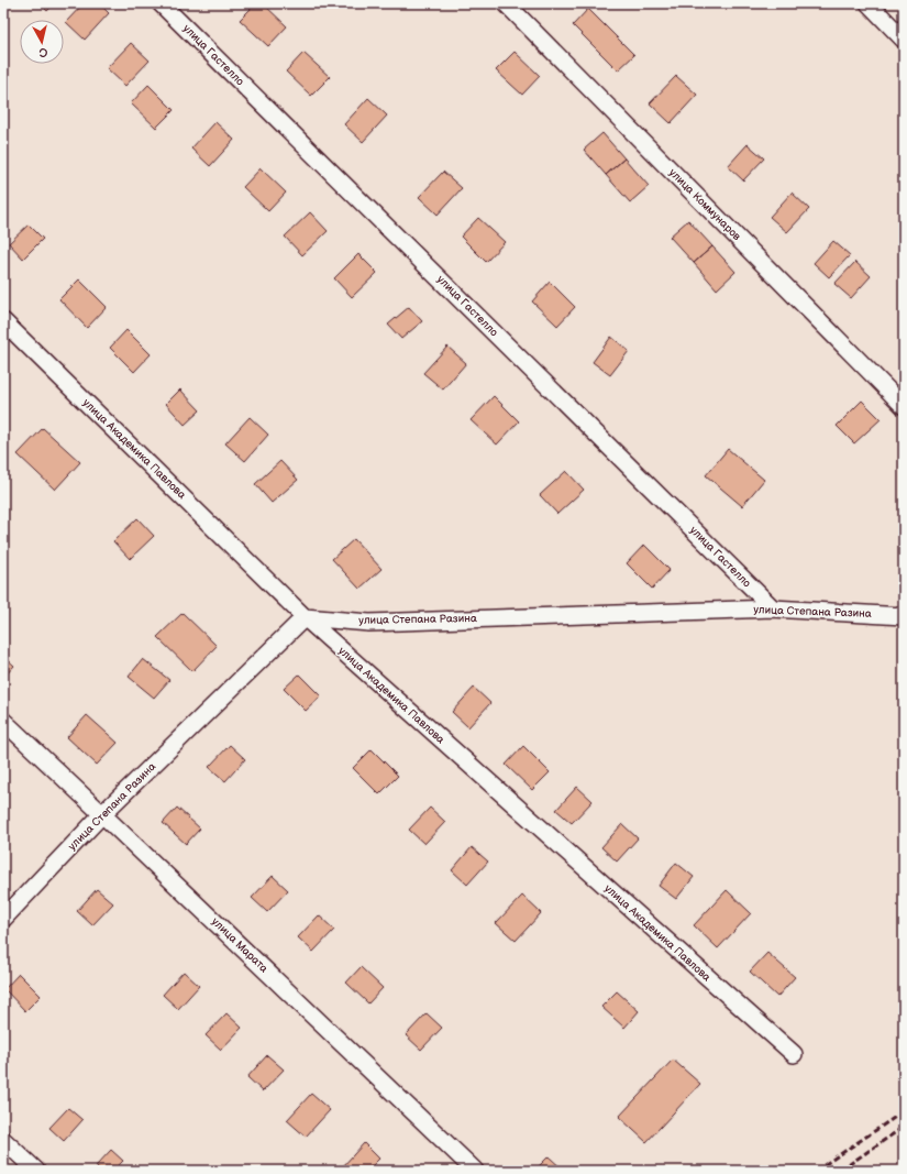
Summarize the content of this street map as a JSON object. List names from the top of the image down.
{
  "streets": {
    "street": [
      "улица Гастелло",
      "улица Коммунаров",
      "улица Академика Павлова",
      "улица Степана Разина",
      "улица Марата"
    ]
  },
  "crossings": [
    ["улица Гастелло", "улица Степана Разина"],
    ["улица Академика Павлова", "улица Степана Разина"],
    ["улица Степана Разина", "улица Марата"]
  ],
  "north": "bottom"
}
